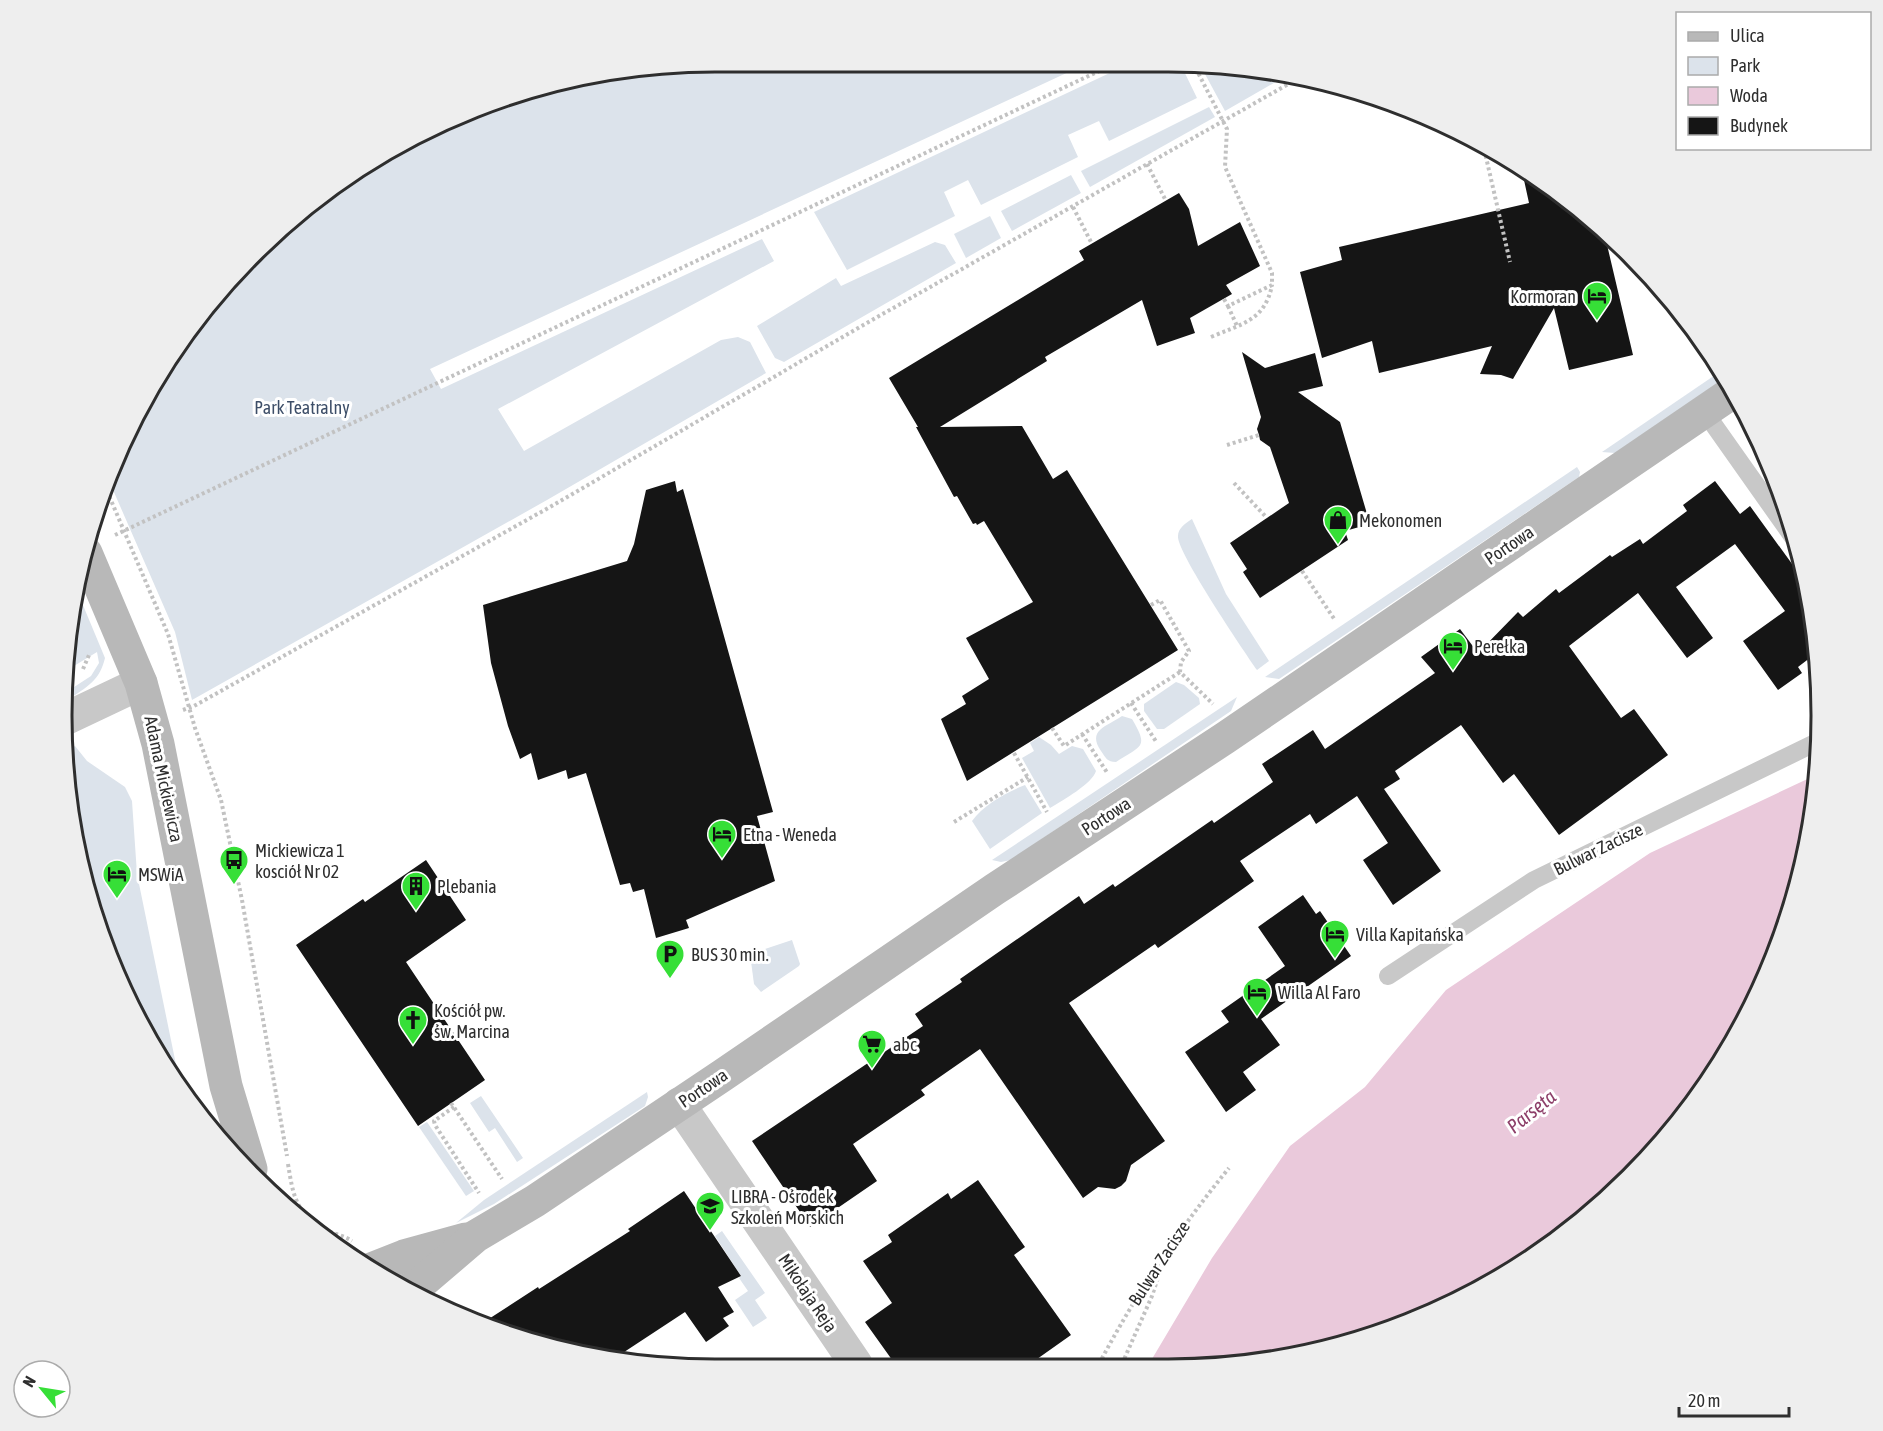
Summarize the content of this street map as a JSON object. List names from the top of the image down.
{
  "streets": {
    "street": ["Portowa", "Adama Mickiewicza", "Mikołaja Reja"],
    "lane": ["Bulwar Zacisze"]
  },
  "crossings": [
    ["Portowa", "Mikołaja Reja"]
  ],
  "water": ["Parsęta"],
  "parks": ["Park Teatralny"],
  "places": {
    "hotel": [
      "Kormoran",
      "Perełka",
      "Etna - Weneda",
      "MSWiA",
      "Villa Kapitańska",
      "Willa Al Faro"
    ],
    "shop": ["Mekonomen"],
    "bus stop": ["Mickiewicza 1 kosciół Nr 02"],
    "building": ["Plebania"],
    "parking": ["BUS 30 min."],
    "church": ["Kościół pw. św. Marcina"],
    "supermarket": ["abc"],
    "school or university": ["LIBRA - Ośrodek Szkoleń Morskich"]
  },
  "legend": [
    "Ulica",
    "Park",
    "Woda",
    "Budynek"
  ],
  "scale_bar": "20 m",
  "north": "top left"
}
